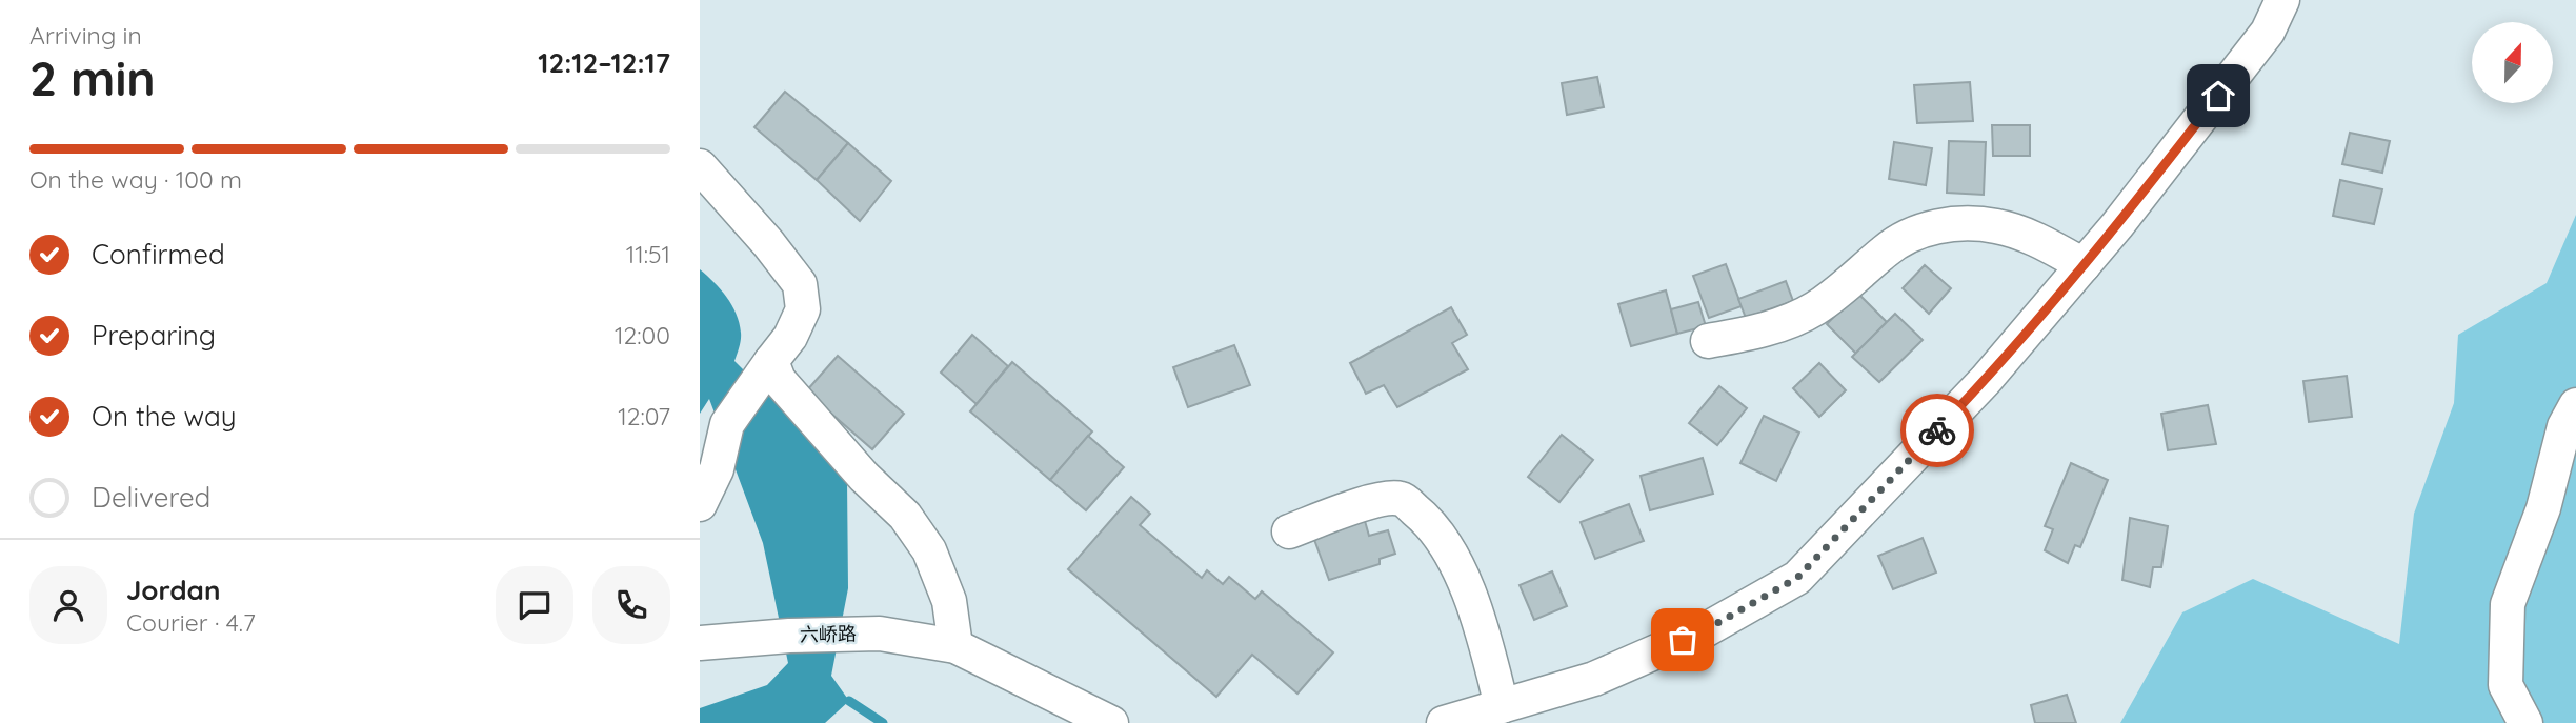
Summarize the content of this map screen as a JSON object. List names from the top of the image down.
{
  "streets": {
    "street": ["六峤路"]
  },
  "north": "top",
  "page": {
    "heading": ["2 min", "Arriving in", "12:12–12:17"],
    "panel": ["Jordan", "Courier · 4.7"],
    "bar": "On the way · 100 m",
    "list": [
      ["Confirmed", "11:51"],
      ["Preparing", "12:00"],
      ["On the way", "12:07"],
      "Delivered"
    ]
  }
}
